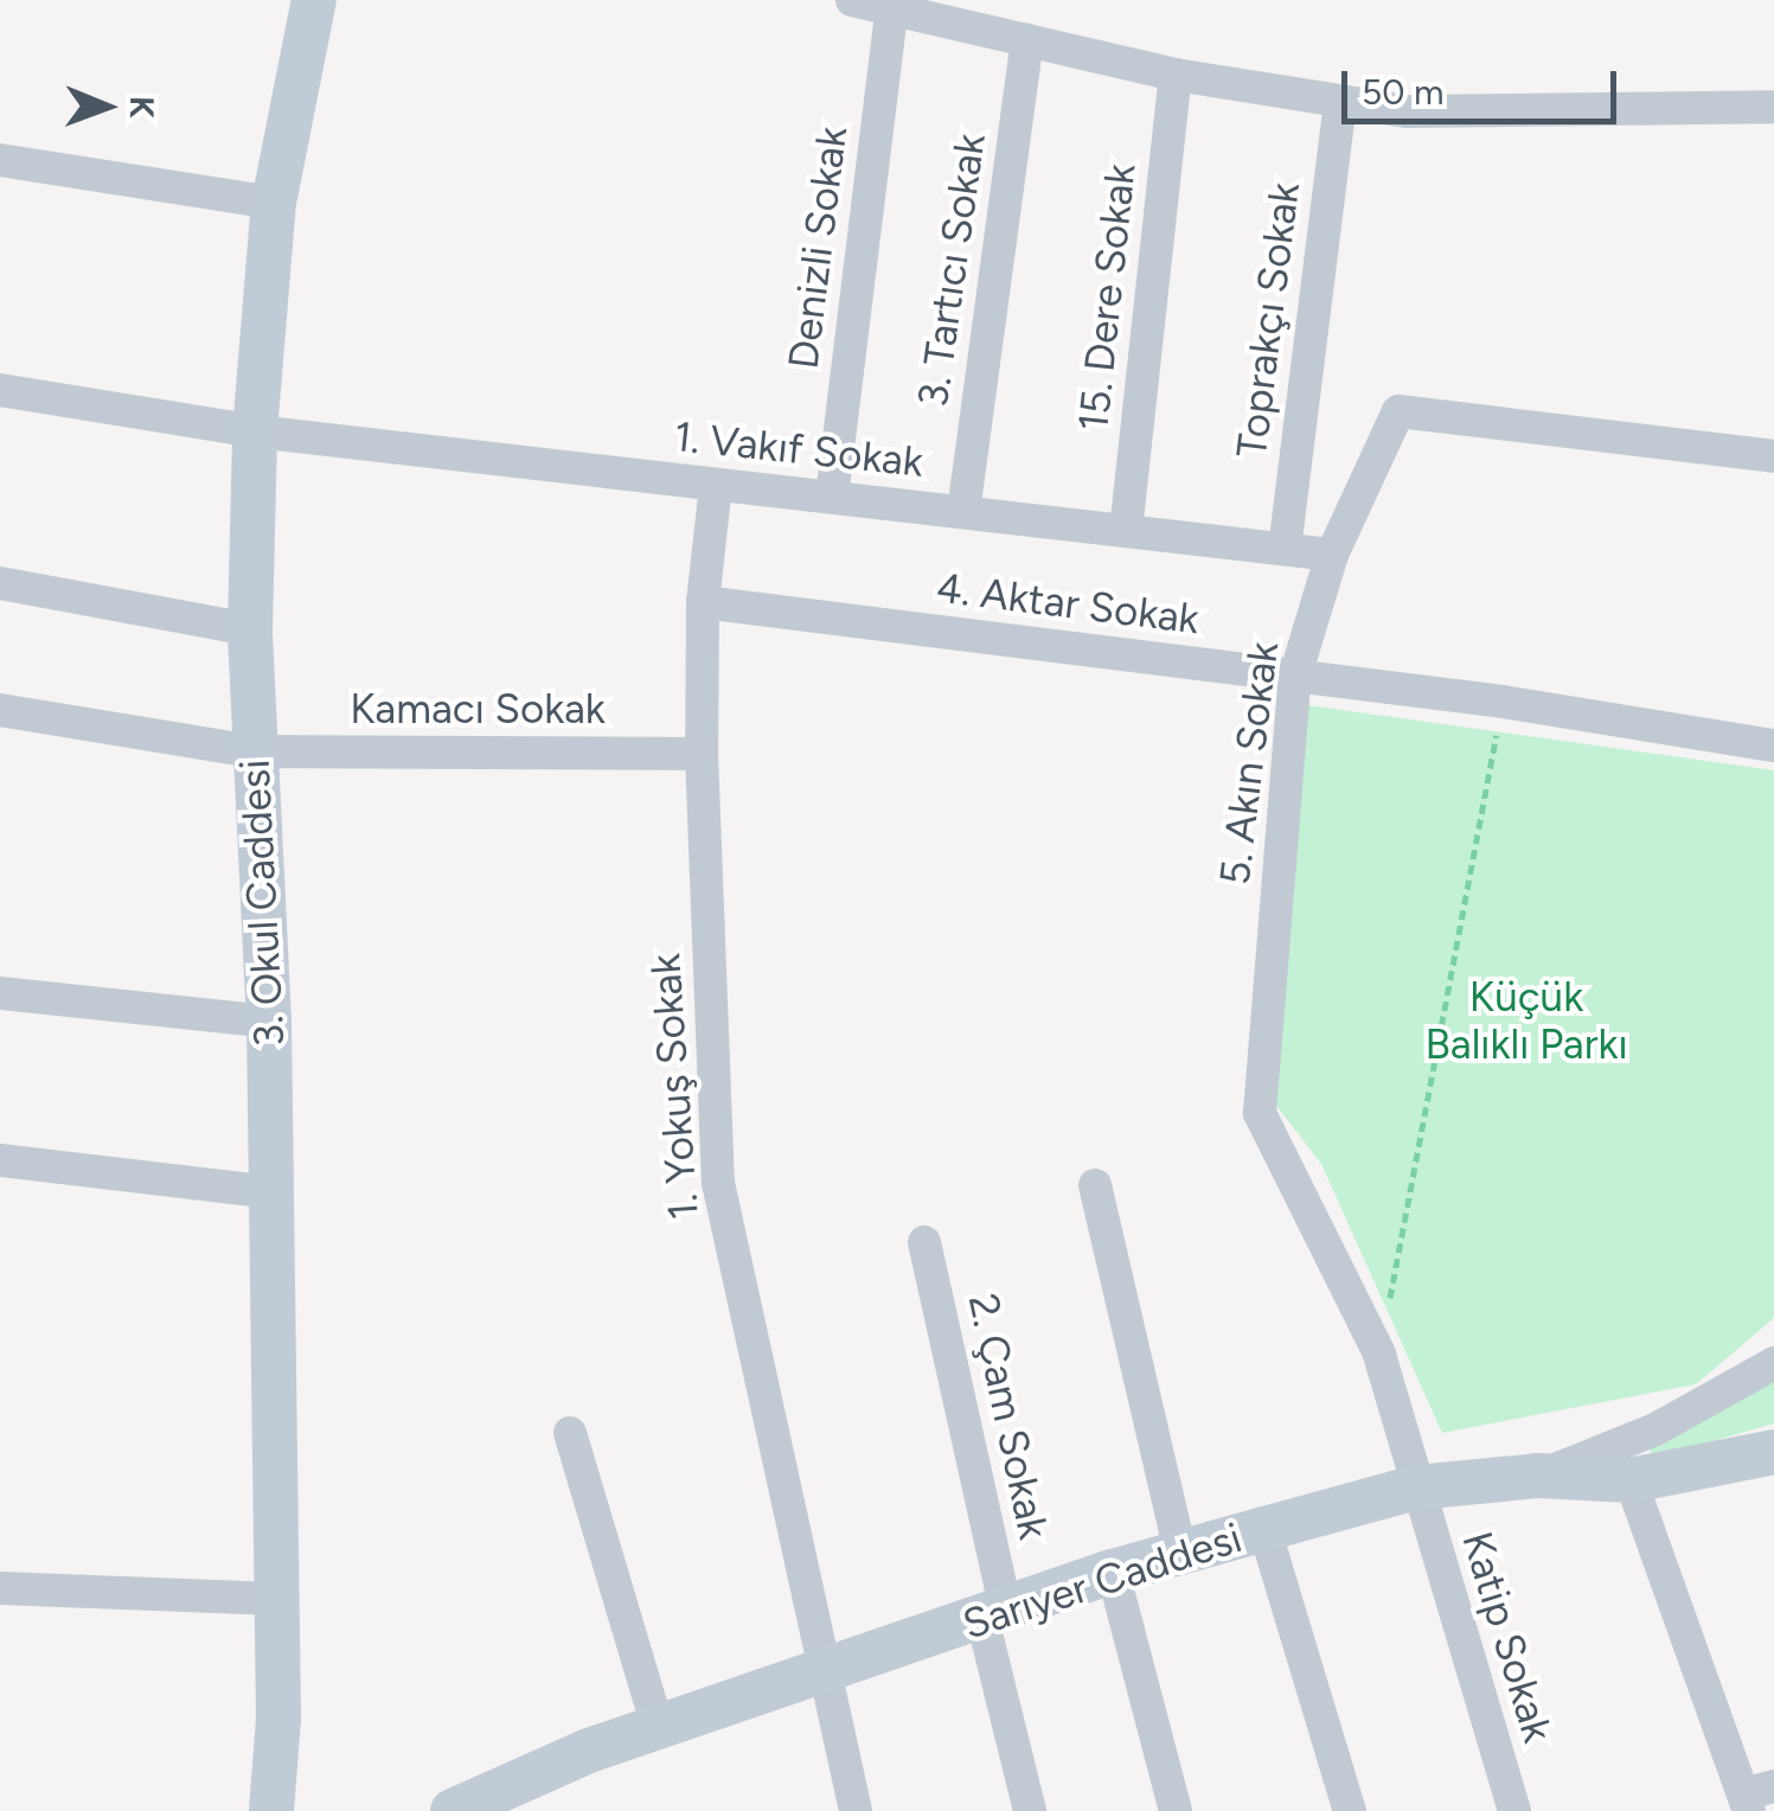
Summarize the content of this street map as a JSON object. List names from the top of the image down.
{
  "streets": {
    "main road": ["3. Okul Caddesi", "Sarıyer Caddesi"],
    "street": [
      "Denizli Sokak",
      "3. Tartıcı Sokak",
      "15. Dere Sokak",
      "Toprakçı Sokak",
      "1. Vakıf Sokak",
      "4. Aktar Sokak",
      "Kamacı Sokak",
      "5. Akın Sokak",
      "1. Yokuş Sokak",
      "2. Çam Sokak",
      "Katip Sokak"
    ]
  },
  "crossings": [
    ["Denizli Sokak", "1. Vakıf Sokak"],
    ["3. Tartıcı Sokak", "1. Vakıf Sokak"],
    ["15. Dere Sokak", "1. Vakıf Sokak"],
    ["Toprakçı Sokak", "1. Vakıf Sokak"],
    ["1. Vakıf Sokak", "5. Akın Sokak"],
    ["1. Vakıf Sokak", "3. Okul Caddesi"],
    ["1. Vakıf Sokak", "1. Yokuş Sokak"],
    ["4. Aktar Sokak", "5. Akın Sokak"],
    ["4. Aktar Sokak", "1. Yokuş Sokak"],
    ["Kamacı Sokak", "3. Okul Caddesi"],
    ["Kamacı Sokak", "1. Yokuş Sokak"],
    ["5. Akın Sokak", "Sarıyer Caddesi"],
    ["5. Akın Sokak", "Katip Sokak"],
    ["1. Yokuş Sokak", "Sarıyer Caddesi"],
    ["2. Çam Sokak", "Sarıyer Caddesi"],
    ["Sarıyer Caddesi", "Katip Sokak"]
  ],
  "parks": ["Küçük Balıklı Parkı"],
  "scale_bar": "50 m",
  "north": "right"
}
